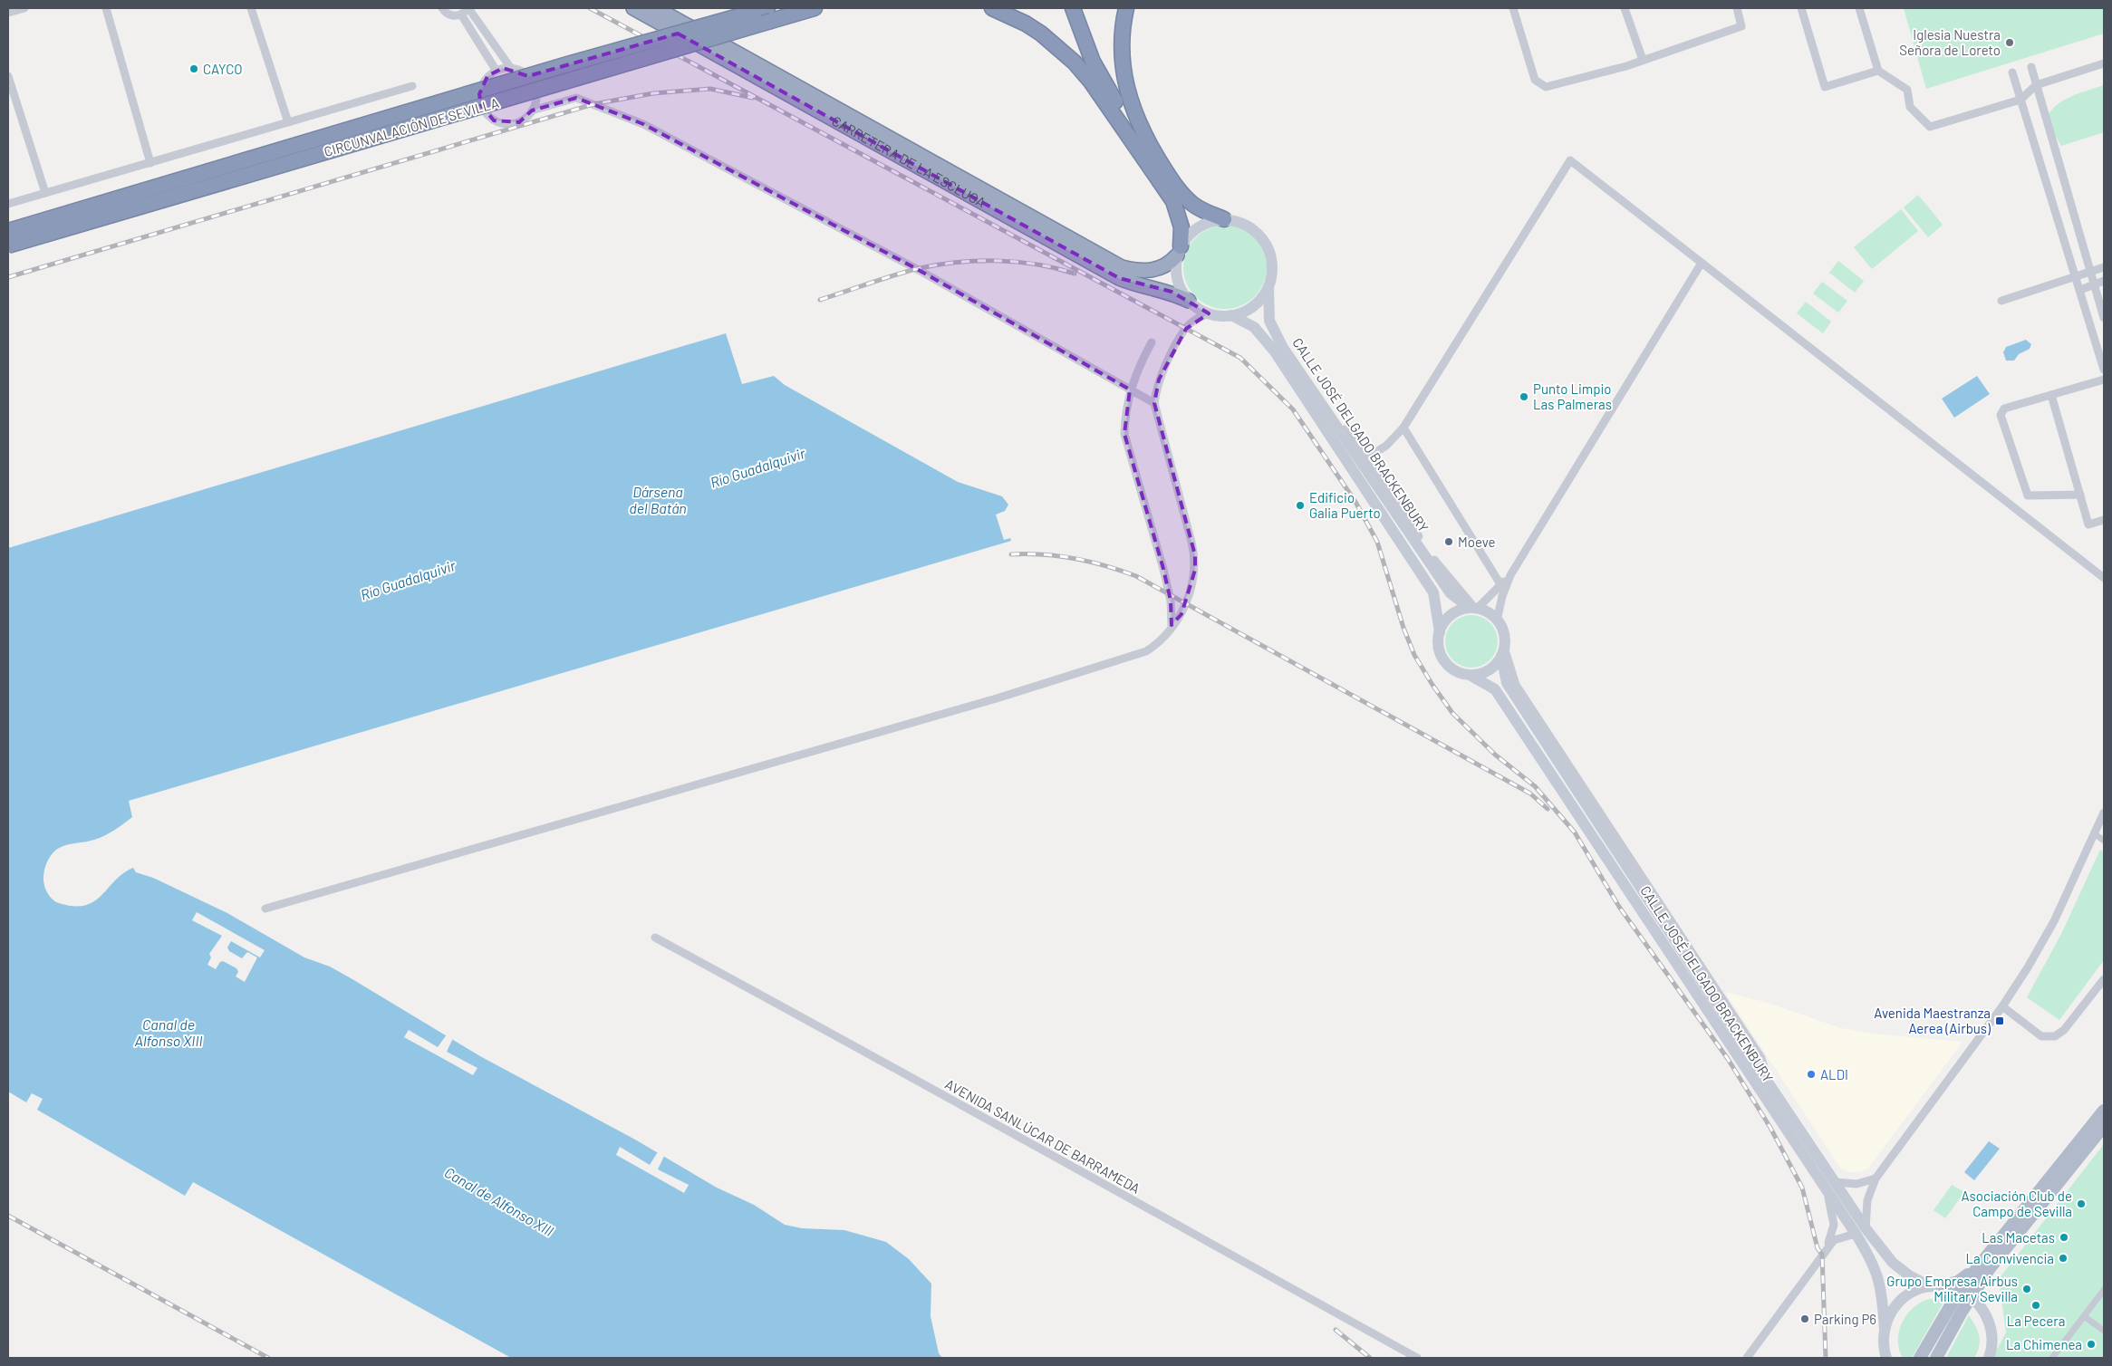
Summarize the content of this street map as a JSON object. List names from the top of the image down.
{
  "streets": {
    "highway": ["CIRCUNVALACIÓN DE SEVILLA", "CARRETERA DE LA ESCLUSA"],
    "main road": ["CALLE JOSÉ DELGADO BRACKENBURY"],
    "street": ["AVENIDA SANLÚCAR DE BARRAMEDA"]
  },
  "crossings": [
    ["CARRETERA DE LA ESCLUSA", "CALLE JOSÉ DELGADO BRACKENBURY"]
  ],
  "water": ["Río Guadalquivir", "Dársena del Batán", "Canal de Alfonso XIII"],
  "places": {
    "other": [
      "Iglesia Nuestra Señora de Loreto",
      "CAYCO",
      "Punto Limpio Las Palmeras",
      "Edificio Galia Puerto",
      "Moeve",
      "ALDI",
      "Asociación Club de Campo de Sevilla",
      "Las Macetas",
      "La Convivencia",
      "Grupo Empresa Airbus Military Sevilla",
      "La Pecera",
      "Parking P6",
      "La Chimenea"
    ],
    "transit": ["Avenida Maestranza Aerea (Airbus)"]
  }
}
